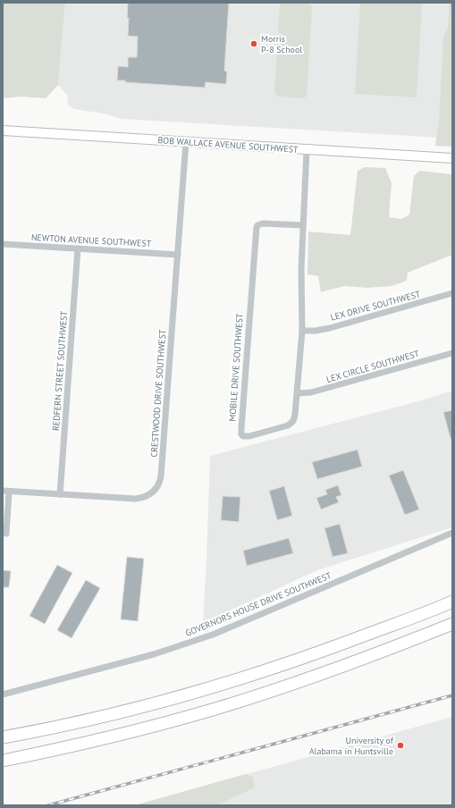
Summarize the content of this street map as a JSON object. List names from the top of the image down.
{
  "streets": {
    "main road": ["BOB WALLACE AVENUE SOUTHWEST"],
    "street": [
      "NEWTON AVENUE SOUTHWEST",
      "LEX DRIVE SOUTHWEST",
      "LEX CIRCLE SOUTHWEST",
      "MOBILE DRIVE SOUTHWEST",
      "REDFERN STREET SOUTHWEST",
      "CRESTWOOD DRIVE SOUTHWEST",
      "GOVERNORS HOUSE DRIVE SOUTHWEST"
    ]
  },
  "crossings": [
    ["BOB WALLACE AVENUE SOUTHWEST", "MOBILE DRIVE SOUTHWEST"],
    ["BOB WALLACE AVENUE SOUTHWEST", "CRESTWOOD DRIVE SOUTHWEST"],
    ["NEWTON AVENUE SOUTHWEST", "REDFERN STREET SOUTHWEST"],
    ["NEWTON AVENUE SOUTHWEST", "CRESTWOOD DRIVE SOUTHWEST"],
    ["LEX DRIVE SOUTHWEST", "MOBILE DRIVE SOUTHWEST"],
    ["LEX CIRCLE SOUTHWEST", "MOBILE DRIVE SOUTHWEST"],
    ["REDFERN STREET SOUTHWEST", "CRESTWOOD DRIVE SOUTHWEST"]
  ],
  "places": ["Morris P-8 School", "University of Alabama in Huntsville"]
}
